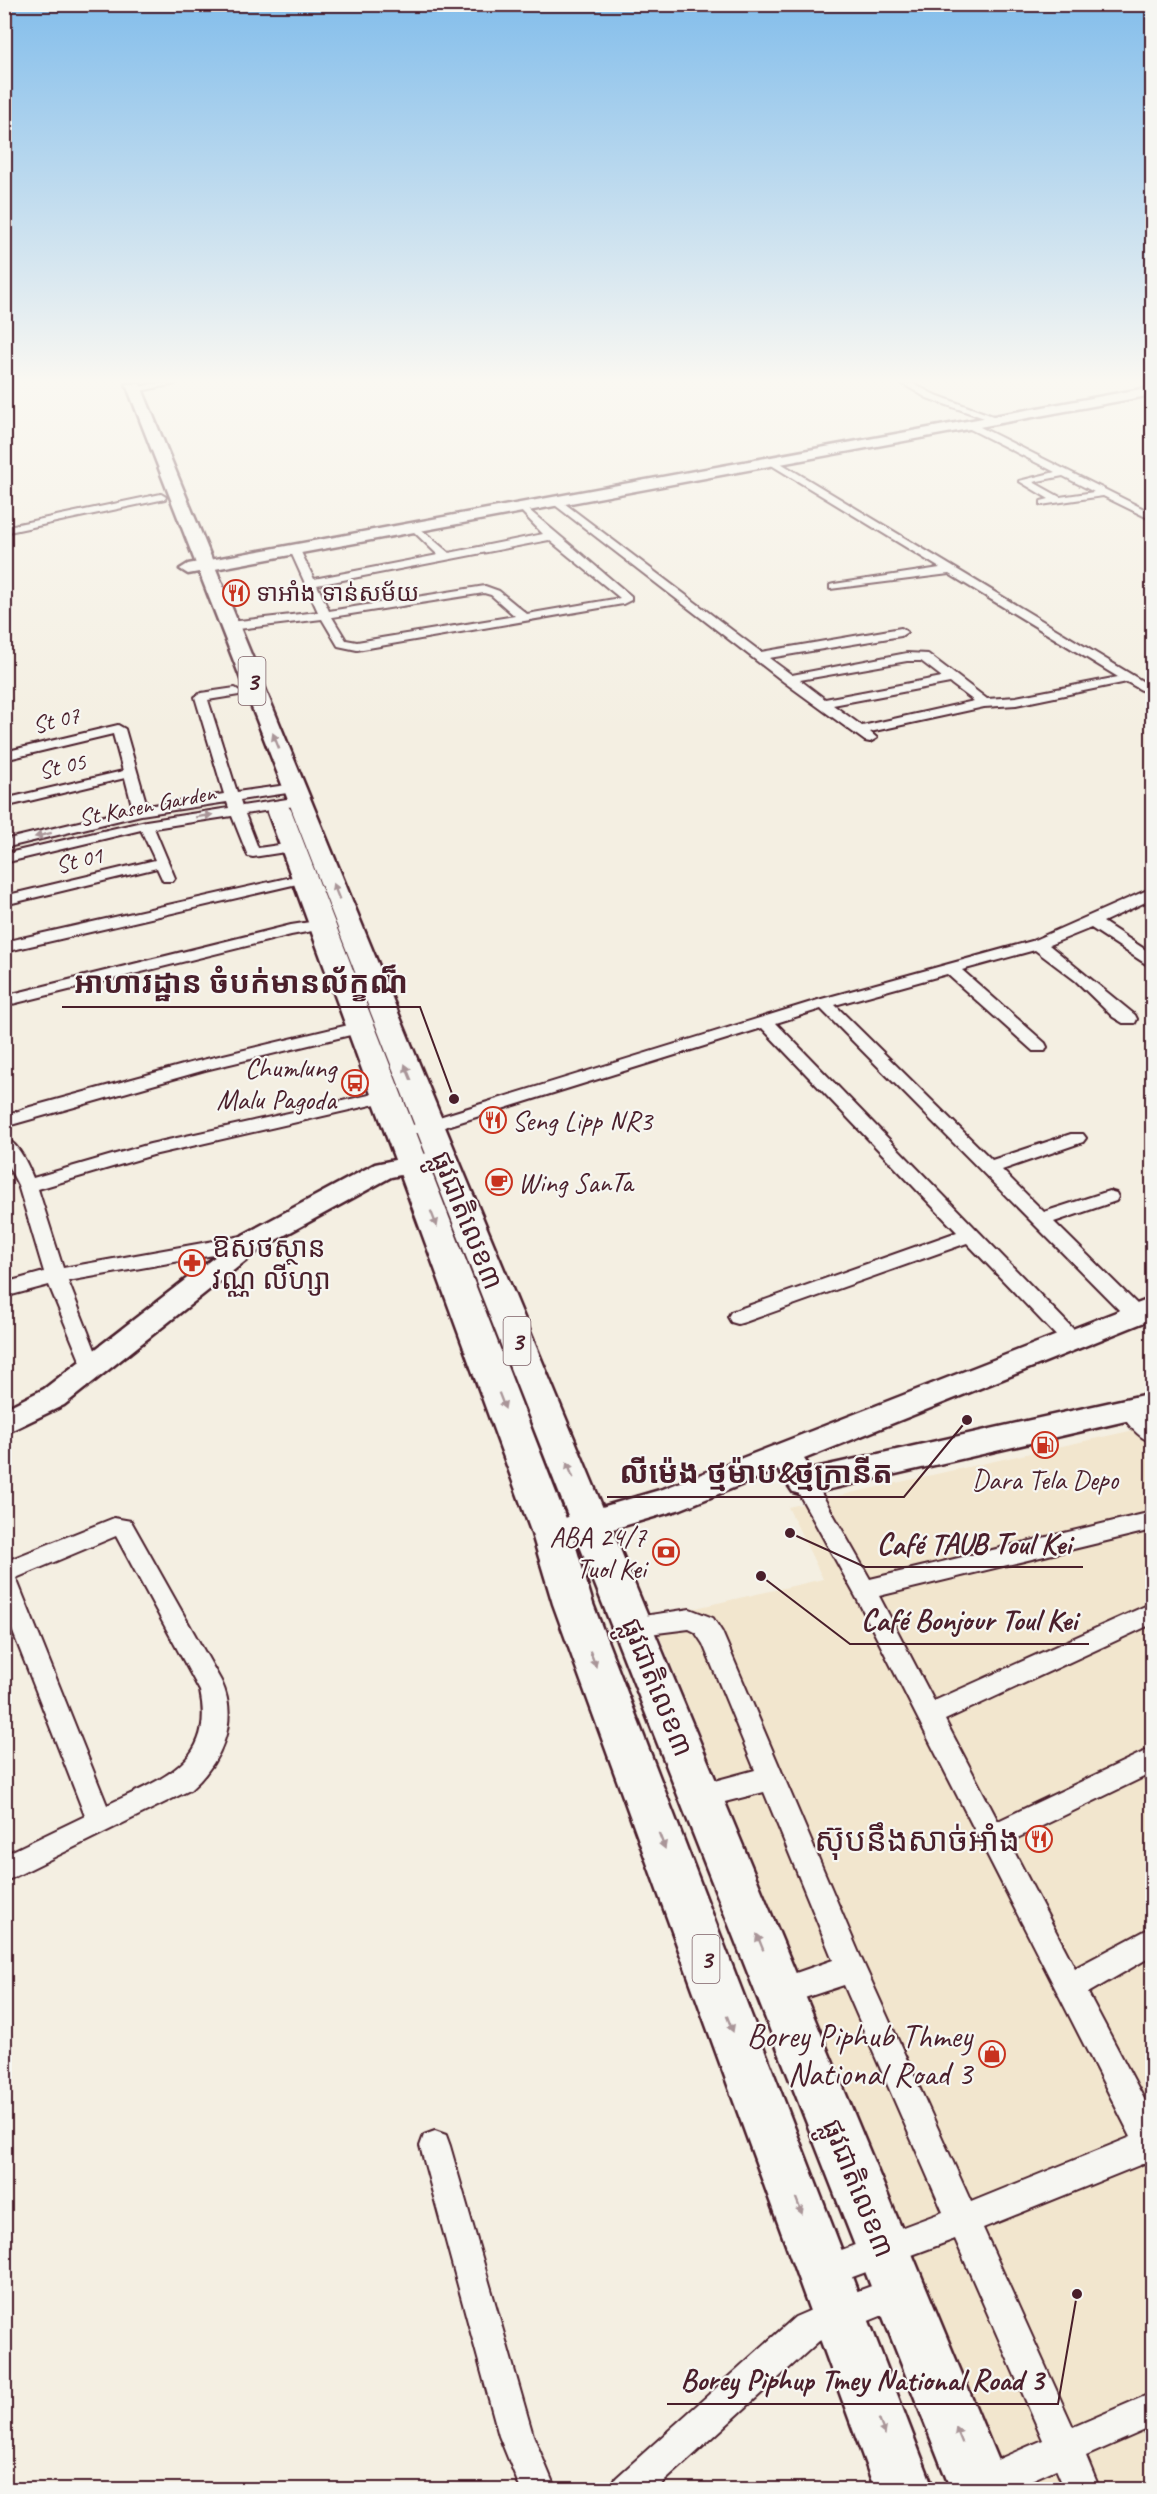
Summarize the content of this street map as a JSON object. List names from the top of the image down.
{
  "streets": {
    "highway": ["3", "ផ្លូវជាតិលេខ៣"],
    "street": [
      "St 07",
      "St 05",
      "St Kasen Garden",
      "St 01"
    ]
  },
  "crossings": [
    ["St 07", "St 05"],
    ["St Kasen Garden", "ផ្លូវជាតិលេខ៣"]
  ],
  "places": {
    "restaurant": ["ទាអាំង ទាន់សម័យ", "Seng Lipp NR3", "ស៊ុបនឹងសាច់អាំង"],
    "bus stop": ["Chumlung Malu Pagoda"],
    "other": [
      "អាហារដ្ឋាន ចំបក់មានល័ក្ខណ៏",
      "លីម៉េង ថ្មម៉ាប&ថ្មក្រានីត",
      "Café TAUB Toul Kei",
      "Café Bonjour Toul Kei",
      "Borey Piphup Tmey National Road 3"
    ],
    "cafe": ["Wing SanTa"],
    "pharmacy": ["ឱសថស្ថាន វណ្ណ លីហ្សា"],
    "fuel station": ["Dara Tela Depo"],
    "bank": ["ABA 24/7 Tuol Kei"],
    "shop": ["Borey Piphub Thmey National Road 3"]
  }
}
